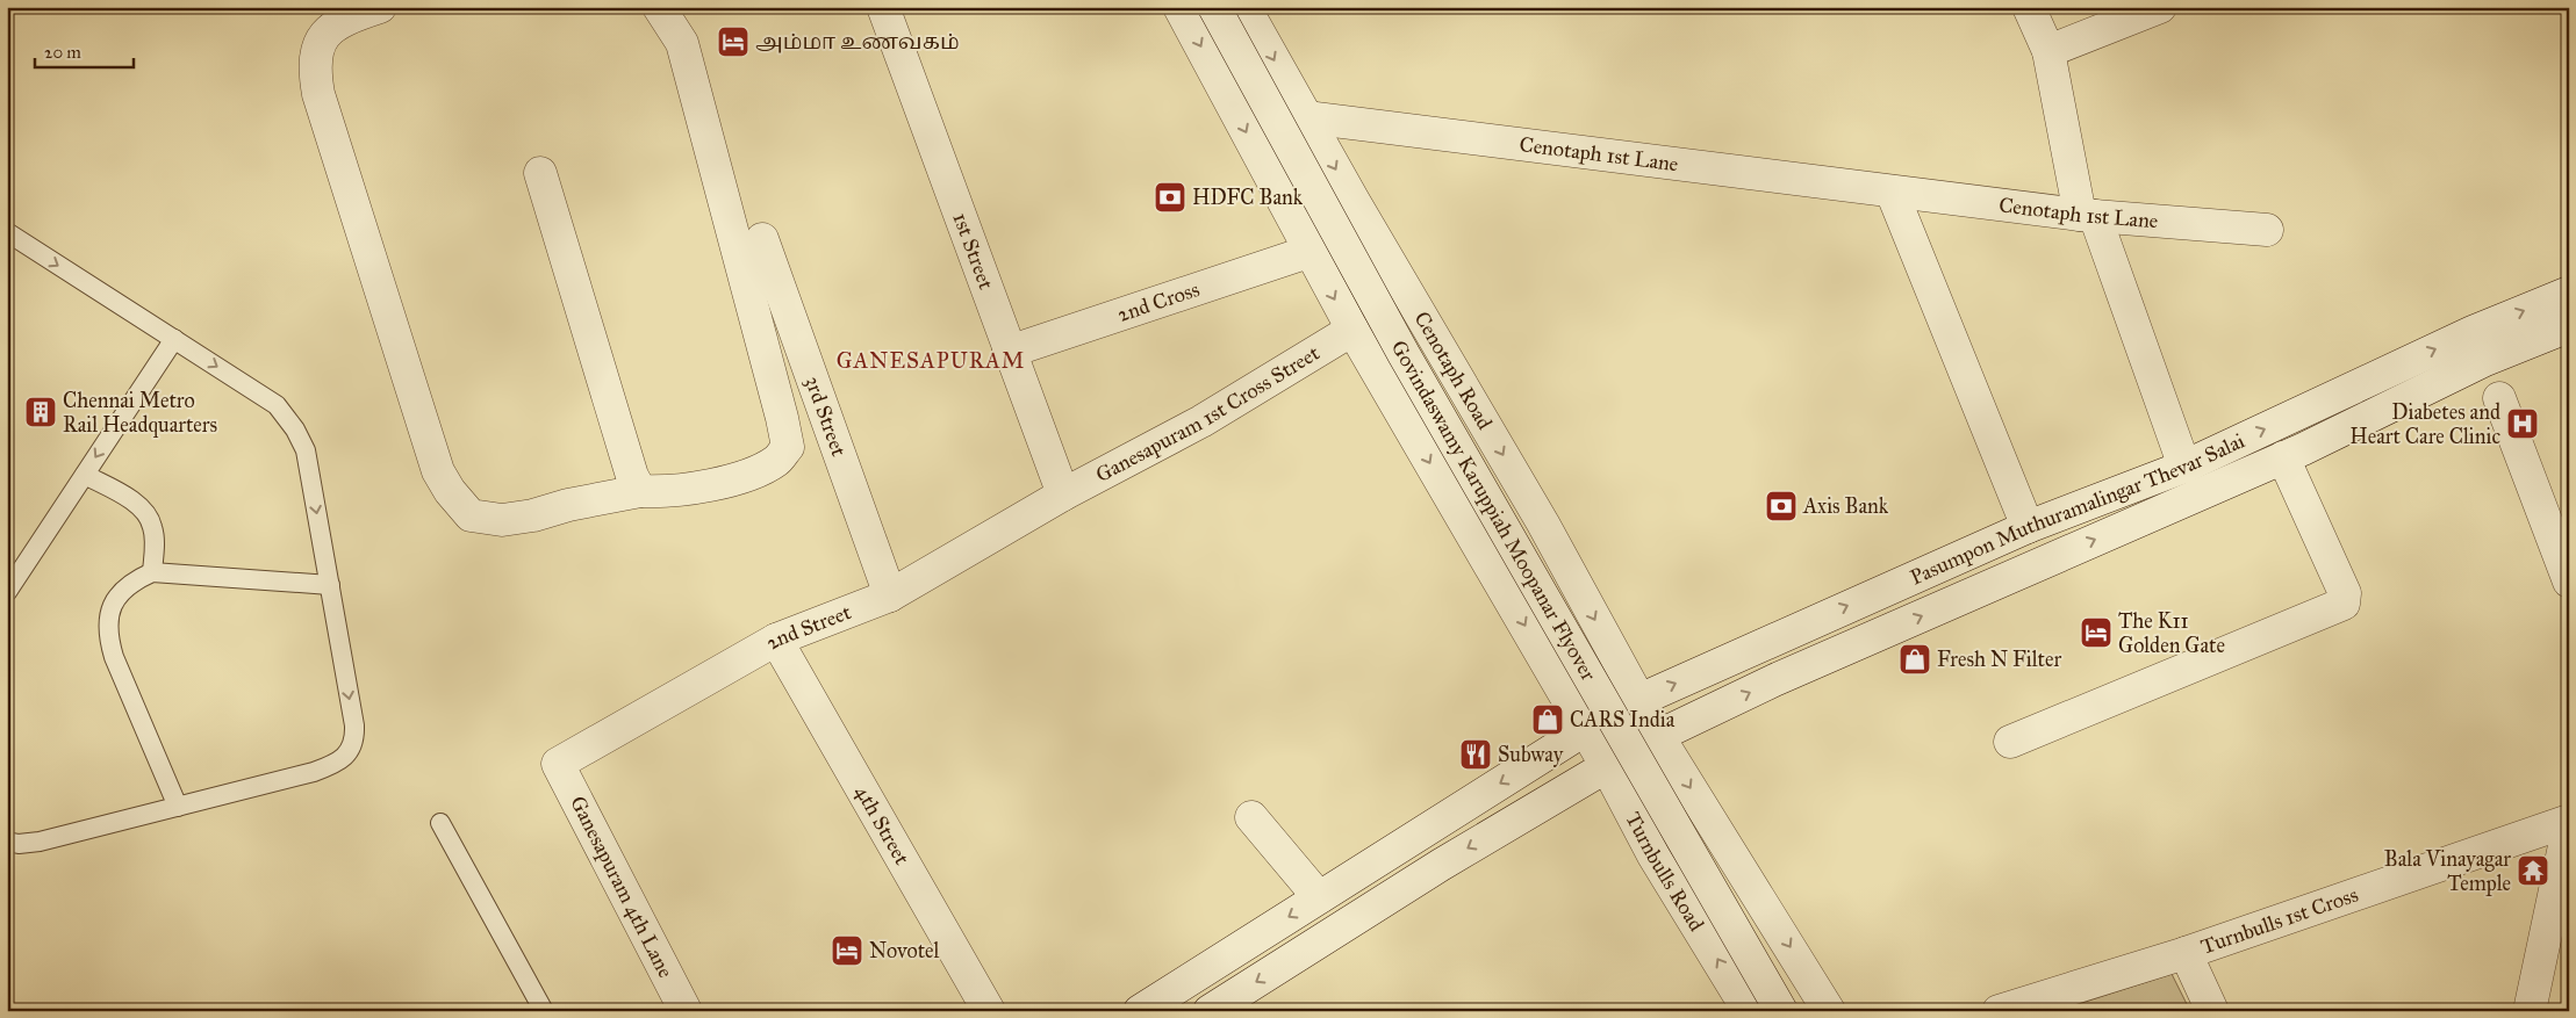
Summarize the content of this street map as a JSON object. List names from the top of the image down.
{
  "streets": {
    "street": [
      "Cenotaph 1st Lane",
      "1st Street",
      "2nd Cross",
      "Cenotaph Road",
      "Ganesapuram 1st Cross Street",
      "3rd Street",
      "Pasumpon Muthuramalingar Thevar Salai",
      "Govindaswamy Karuppiah Moopanar Flyover",
      "2nd Street",
      "4th Street",
      "Turnbulls Road",
      "Ganesapuram 4th Lane",
      "Turnbulls 1st Cross"
    ]
  },
  "crossings": [
    ["Cenotaph 1st Lane", "Cenotaph Road"],
    ["1st Street", "2nd Cross"],
    ["1st Street", "Ganesapuram 1st Cross Street"],
    ["1st Street", "2nd Street"],
    ["Cenotaph Road", "Pasumpon Muthuramalingar Thevar Salai"],
    ["Ganesapuram 1st Cross Street", "2nd Street"],
    ["3rd Street", "2nd Street"],
    ["Pasumpon Muthuramalingar Thevar Salai", "Turnbulls Road"],
    ["2nd Street", "4th Street"],
    ["2nd Street", "Ganesapuram 4th Lane"]
  ],
  "districts": ["GANESAPURAM"],
  "places": {
    "hotel": ["அம்மா உணவகம்", "The K11 Golden Gate", "Novotel"],
    "bank": ["HDFC Bank", "Axis Bank"],
    "building": ["Chennai Metro Rail Headquarters"],
    "hospital": ["Diabetes and Heart Care Clinic"],
    "shop": ["Fresh N Filter", "CARS India"],
    "restaurant": ["Subway"],
    "temple": ["Bala Vinayagar Temple"]
  },
  "scale_bar": "20 m"
}
